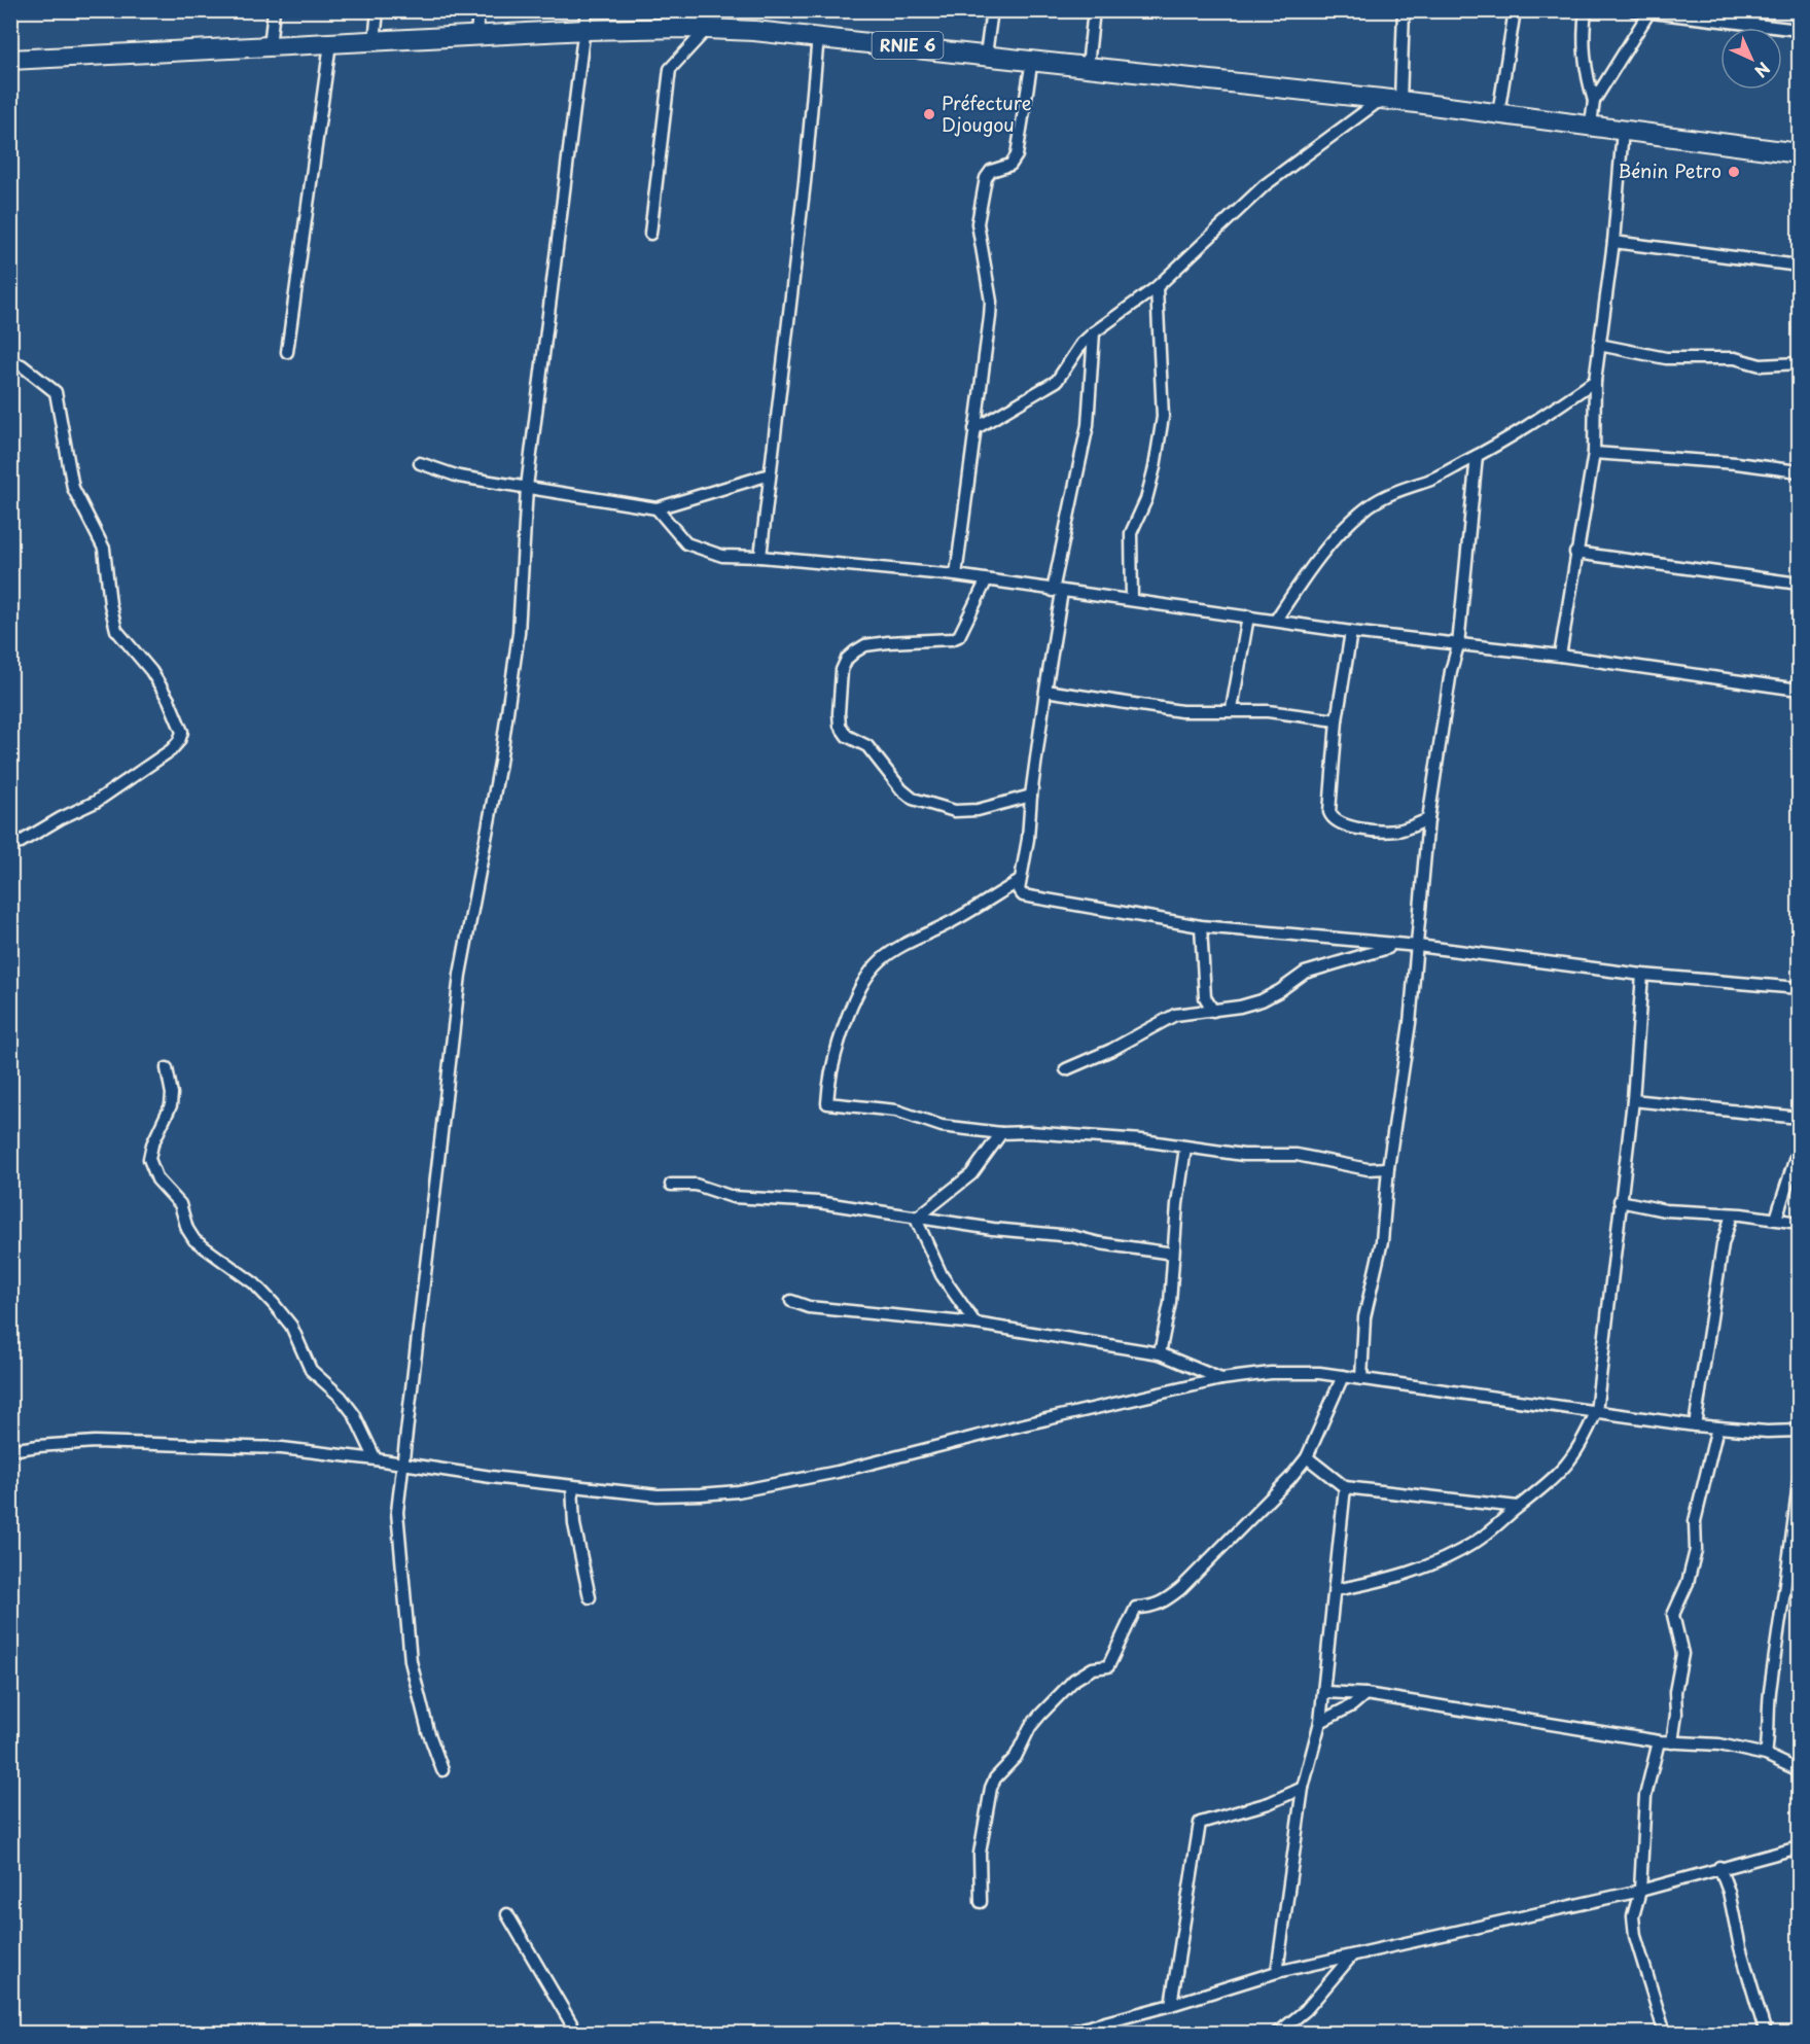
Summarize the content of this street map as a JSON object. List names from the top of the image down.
{
  "streets": {
    "main road": ["RNIE 6"]
  },
  "places": ["Préfecture Djougou", "Bénin Petro"],
  "north": "bottom right"
}
